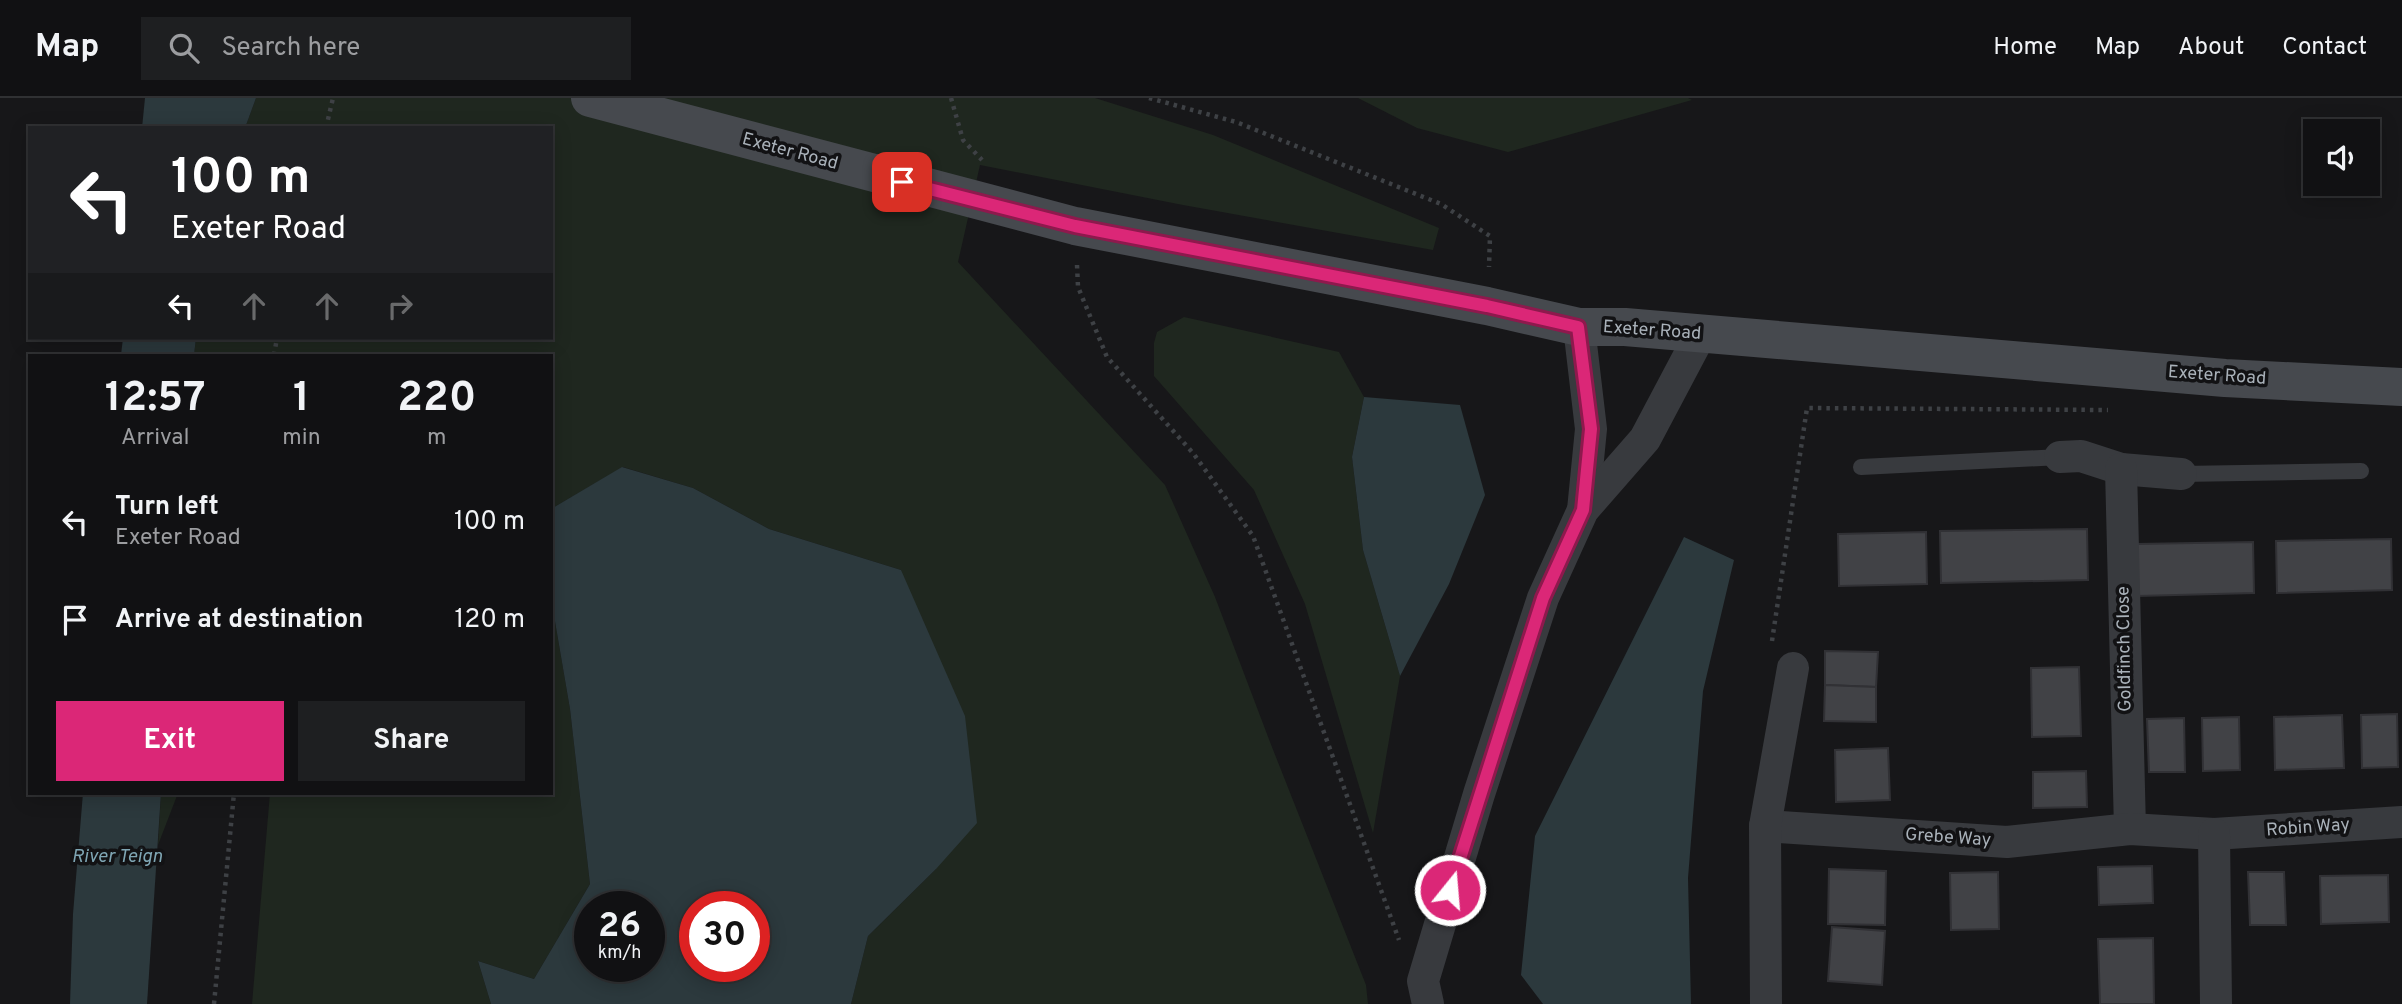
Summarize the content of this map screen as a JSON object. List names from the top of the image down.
{
  "streets": {
    "street": [
      "Exeter Road",
      "Goldfinch Close",
      "Robin Way",
      "Grebe Way"
    ]
  },
  "crossings": [
    ["Goldfinch Close", "Robin Way"],
    ["Goldfinch Close", "Grebe Way"],
    ["Robin Way", "Grebe Way"]
  ],
  "water": ["River Teign"],
  "page": {
    "header": "Map",
    "search": "Search here",
    "nav": [
      "Home",
      "Map",
      "About",
      "Contact"
    ],
    "turn": ["100 m", "Exeter Road"],
    "eta": [
      "12:57",
      "Arrival",
      "1",
      "min",
      "220",
      "m"
    ],
    "list": [
      {
        "name": "Turn left",
        "note": "Exeter Road",
        "value": "100 m"
      },
      {
        "name": "Arrive at destination",
        "value": "120 m"
      }
    ],
    "buttons": ["Exit", "Share"],
    "speed": "26 km/h",
    "limit": "30"
  }
}
